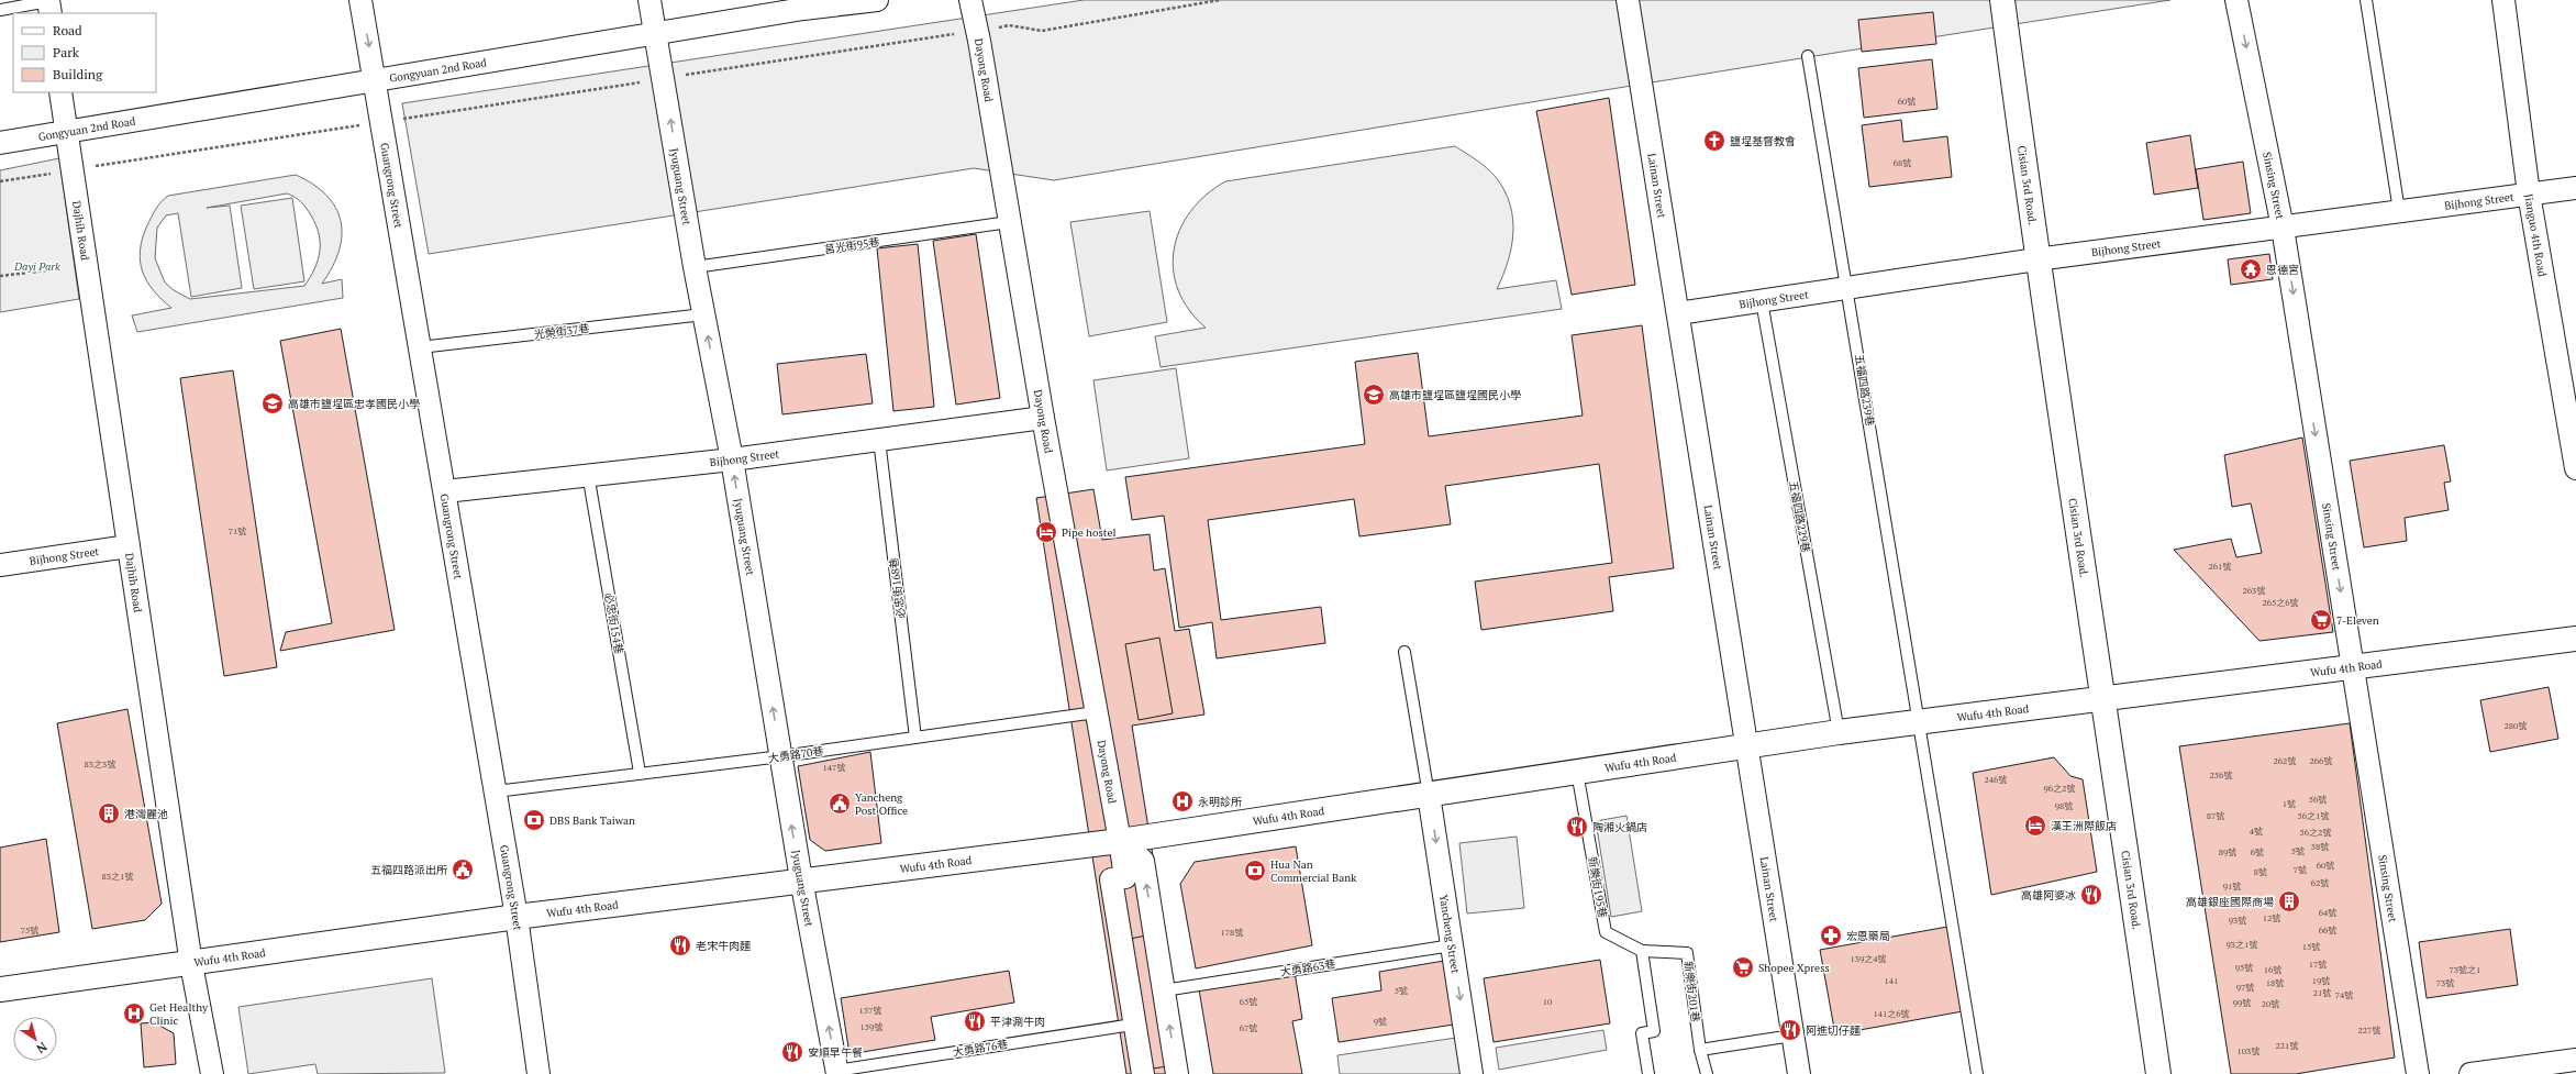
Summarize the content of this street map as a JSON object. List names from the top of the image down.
{
  "streets": {
    "street": [
      "Dayong Road",
      "Gongyuan 2nd Road",
      "Cisian 3rd Road.",
      "Sinsing Street",
      "Guangrong Street",
      "Jyuguang Street",
      "Lainan Street",
      "Bijhong Street",
      "Dajhih Road",
      "Jianguo 4th Road",
      "Wufu 4th Road",
      "Yancheng Street"
    ],
    "lane": [
      "莒光街95巷",
      "光榮街37巷",
      "五福四路239巷",
      "五福四路229巷",
      "必忠街168巷",
      "必忠街154巷",
      "大勇路70巷",
      "新樂街195巷",
      "大勇路63巷",
      "新樂街201巷",
      "大勇路76巷"
    ]
  },
  "crossings": [
    ["Dayong Road", "Bijhong Street"],
    ["Dayong Road", "莒光街95巷"],
    ["Dayong Road", "Wufu 4th Road"],
    ["Dayong Road", "大勇路70巷"],
    ["Gongyuan 2nd Road", "Guangrong Street"],
    ["Gongyuan 2nd Road", "Jyuguang Street"],
    ["Gongyuan 2nd Road", "Dajhih Road"],
    ["Cisian 3rd Road.", "Bijhong Street"],
    ["Cisian 3rd Road.", "Wufu 4th Road"],
    ["Sinsing Street", "Bijhong Street"],
    ["Sinsing Street", "Wufu 4th Road"],
    ["Guangrong Street", "Bijhong Street"],
    ["Guangrong Street", "光榮街37巷"],
    ["Guangrong Street", "Wufu 4th Road"],
    ["Guangrong Street", "大勇路70巷"],
    ["Jyuguang Street", "Bijhong Street"],
    ["Jyuguang Street", "莒光街95巷"],
    ["Jyuguang Street", "光榮街37巷"],
    ["Jyuguang Street", "Wufu 4th Road"],
    ["Jyuguang Street", "大勇路70巷"],
    ["Jyuguang Street", "大勇路76巷"],
    ["Lainan Street", "Bijhong Street"],
    ["Lainan Street", "Wufu 4th Road"],
    ["Bijhong Street", "Dajhih Road"],
    ["Bijhong Street", "Jianguo 4th Road"],
    ["Bijhong Street", "五福四路239巷"],
    ["Bijhong Street", "五福四路229巷"],
    ["Bijhong Street", "必忠街168巷"],
    ["Bijhong Street", "必忠街154巷"],
    ["Dajhih Road", "Wufu 4th Road"],
    ["五福四路239巷", "Wufu 4th Road"],
    ["五福四路229巷", "Wufu 4th Road"],
    ["必忠街168巷", "大勇路70巷"],
    ["必忠街154巷", "大勇路70巷"],
    ["Wufu 4th Road", "新樂街195巷"],
    ["Wufu 4th Road", "Yancheng Street"],
    ["新樂街195巷", "新樂街201巷"],
    ["Yancheng Street", "大勇路63巷"]
  ],
  "one_way": ["Sinsing Street", "Jyuguang Street", "Yancheng Street"],
  "parks": ["Dayi Park"],
  "places": {
    "church": ["鹽埕基督教會"],
    "temple": ["恩德宮"],
    "school or university": ["高雄市鹽埕區鹽埕國民小學", "高雄市鹽埕區忠孝國民小學"],
    "hotel": ["Pipe hostel", "漢王洲際飯店"],
    "supermarket": ["7-Eleven", "Shopee Xpress"],
    "hospital": ["永明診所", "Get Healthy Clinic"],
    "public building": ["Yancheng Post Office", "五福四路派出所"],
    "building": ["港灣麗池", "高雄銀座國際商場"],
    "bank": ["DBS Bank Taiwan", "Hua Nan Commercial Bank"],
    "restaurant": [
      "陶湘火鍋店",
      "高雄阿婆冰",
      "老宋牛肉麵",
      "平津涮牛肉",
      "阿進切仔麵",
      "安順早午餐"
    ],
    "pharmacy": ["宏恩藥局"]
  },
  "house_numbers": [
    "60號",
    "68號",
    "71號",
    "261號",
    "263號",
    "265之6號",
    "280號",
    "262號",
    "266號",
    "83之3號",
    "147號",
    "256號",
    "246號",
    "96之2號",
    "56號",
    "1號",
    "98號",
    "87號",
    "56之1號",
    "4號",
    "56之2號",
    "58號",
    "5號",
    "89號",
    "6號",
    "60號",
    "7號",
    "8號",
    "83之1號",
    "62號",
    "91號",
    "64號",
    "12號",
    "93號",
    "75號",
    "66號",
    "178號",
    "93之1號",
    "15號",
    "139之4號",
    "17號",
    "95號",
    "16號",
    "73號之1",
    "141",
    "19號",
    "18號",
    "73號",
    "97號",
    "5號",
    "21號",
    "74號",
    "65號",
    "10",
    "99號",
    "20號",
    "157號",
    "141之6號",
    "9號",
    "159號",
    "67號",
    "227號",
    "221號",
    "103號"
  ],
  "legend": ["Road", "Park", "Building"],
  "north": "bottom right"
}
